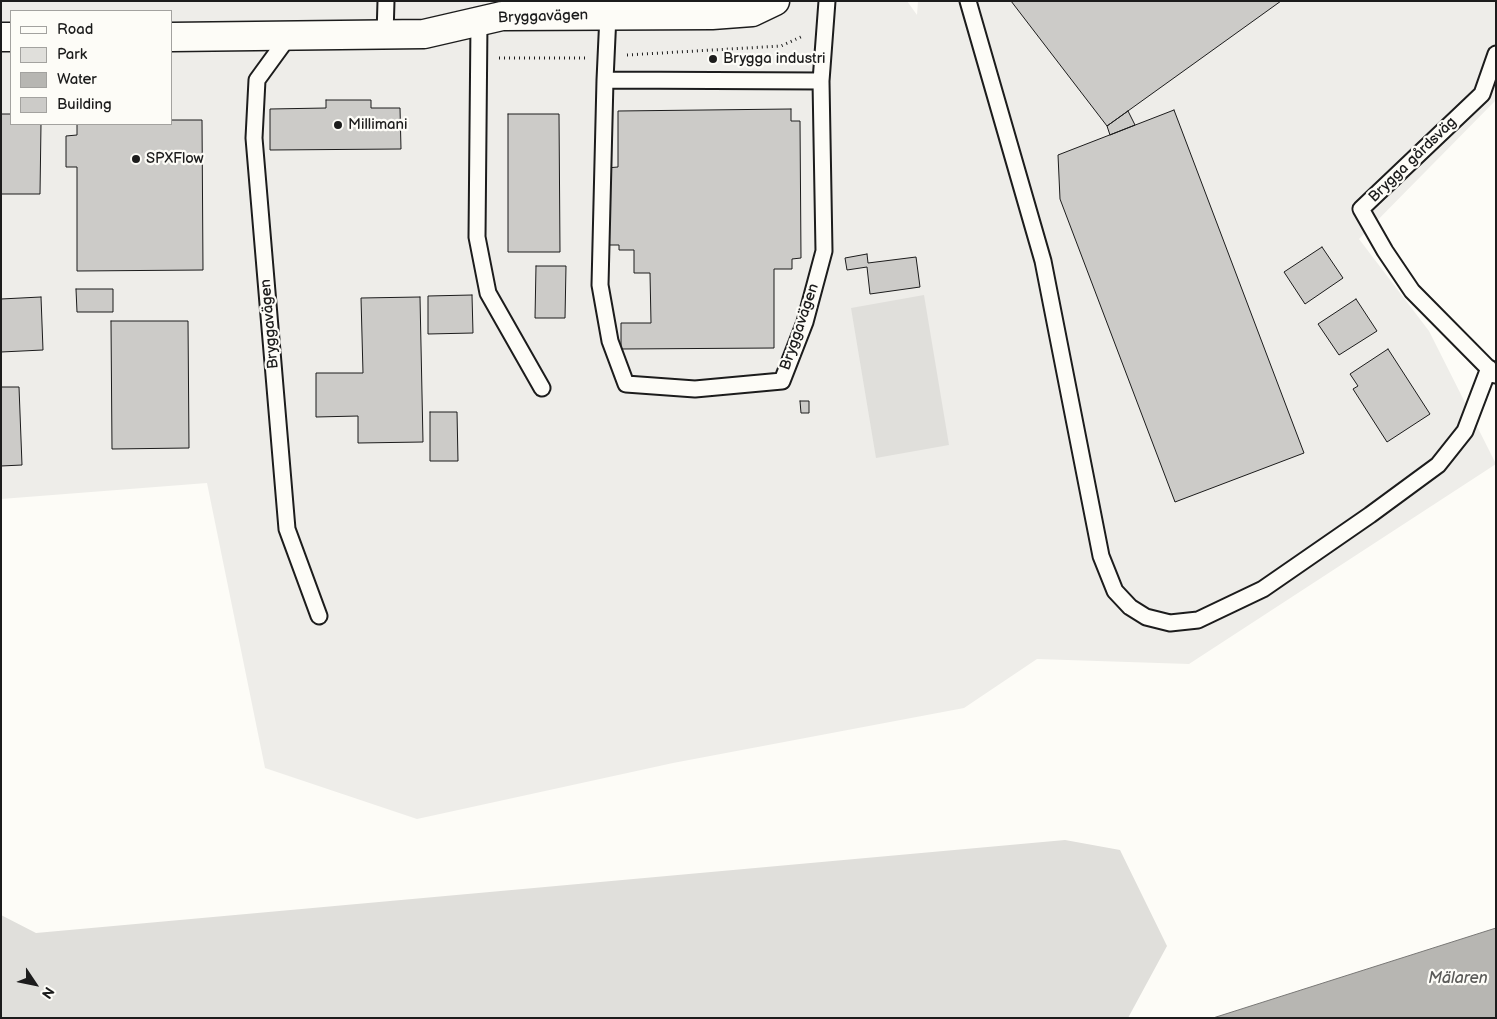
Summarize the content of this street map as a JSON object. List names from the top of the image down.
{
  "streets": {
    "main road": ["Bryggavägen"],
    "lane": ["Brygga gårdsväg"]
  },
  "water": ["Mälaren"],
  "places": ["Brygga industri", "Millimani", "SPXFlow"],
  "legend": [
    "Road",
    "Park",
    "Water",
    "Building"
  ],
  "north": "bottom right"
}
